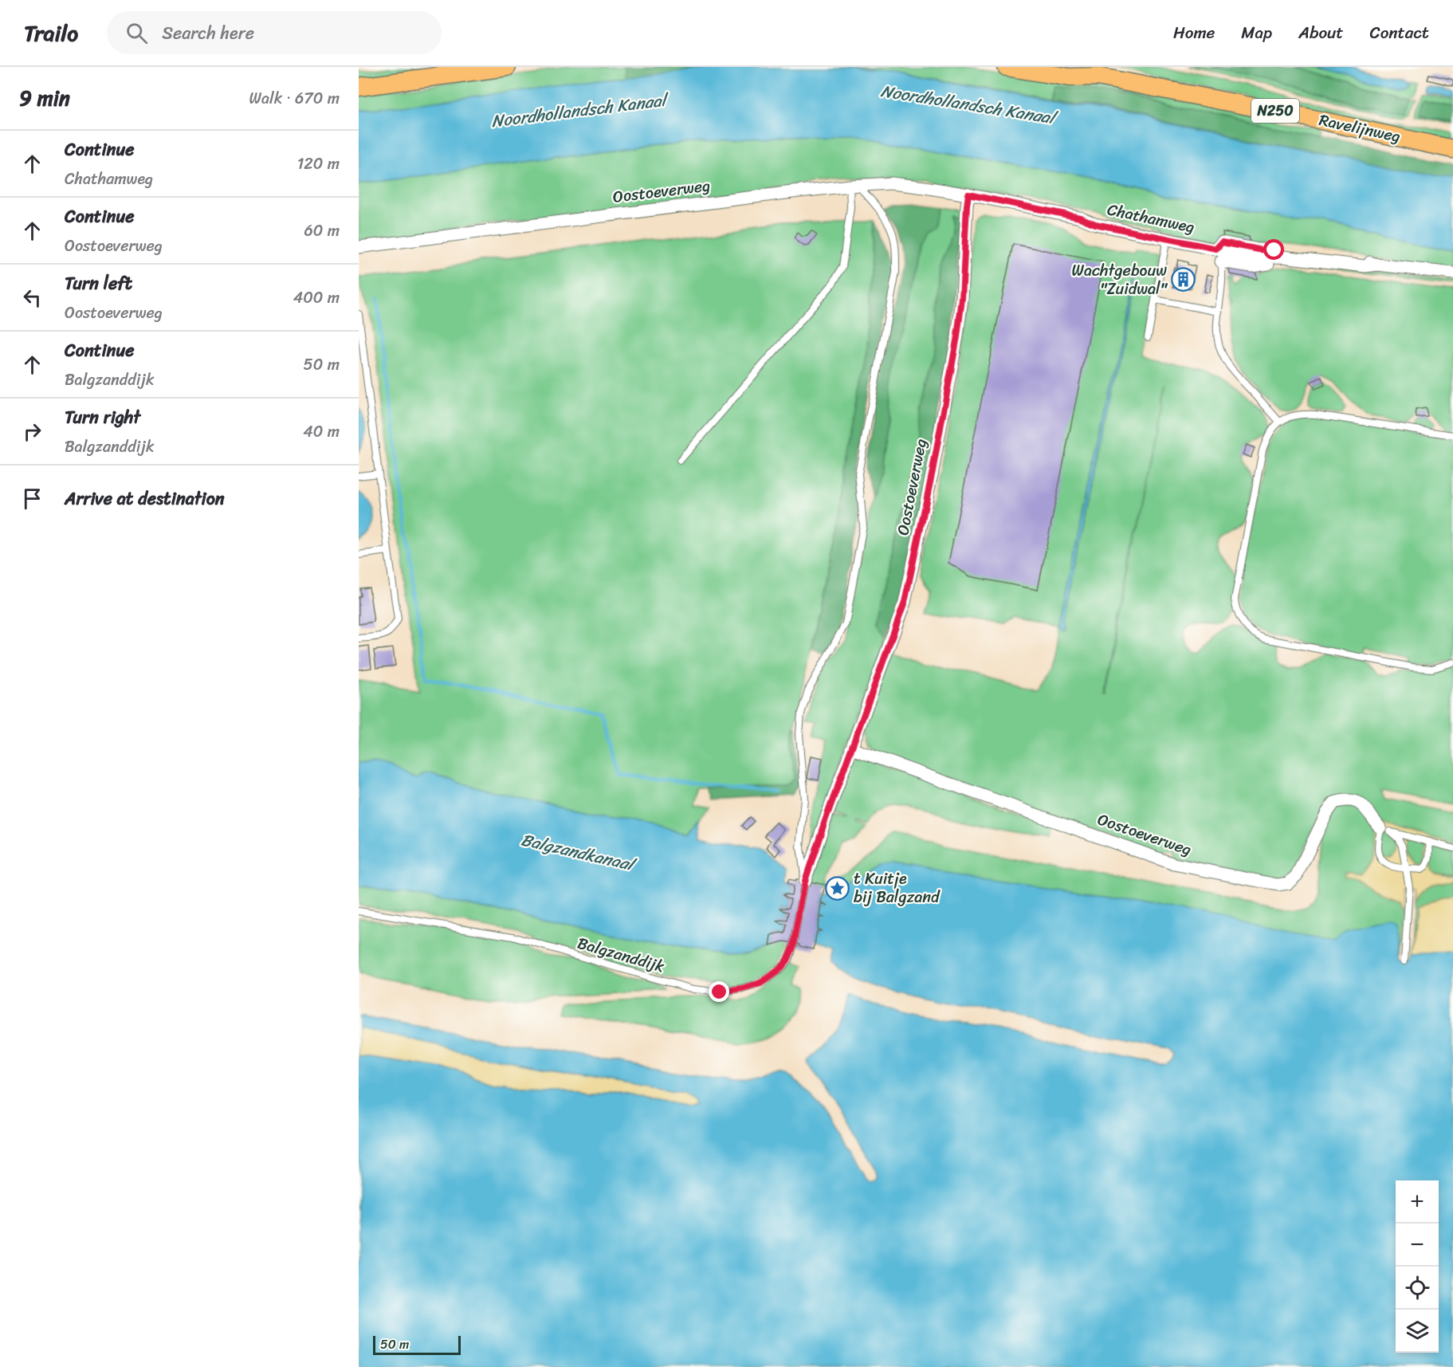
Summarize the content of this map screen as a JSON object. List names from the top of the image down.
{
  "streets": {
    "main road": ["N250", "Ravelijnweg"],
    "street": ["Oostoeverweg", "Chathamweg"],
    "lane": ["Balgzanddijk"]
  },
  "crossings": [
    ["N250", "Ravelijnweg"],
    ["Oostoeverweg", "Chathamweg"],
    ["Oostoeverweg", "Balgzanddijk"]
  ],
  "water": ["Noordhollandsch Kanaal", "Balgzandkanaal"],
  "places": {
    "building": ["Wachtgebouw \"Zuidwal\""],
    "place": ["t Kuitje bij Balgzand"]
  },
  "scale_bar": "50 m",
  "page": {
    "header": "Trailo",
    "search": "Search here",
    "nav": [
      "Home",
      "Map",
      "About",
      "Contact"
    ],
    "heading": ["9 min", "Walk · 670 m"],
    "list": [
      ["Continue", "Chathamweg", "120 m"],
      ["Continue", "Oostoeverweg", "60 m"],
      ["Turn left", "Oostoeverweg", "400 m"],
      ["Continue", "Balgzanddijk", "50 m"],
      ["Turn right", "Balgzanddijk", "40 m"],
      "Arrive at destination"
    ],
    "map_buttons": ["+", "−"],
    "scale": "50 m"
  }
}
